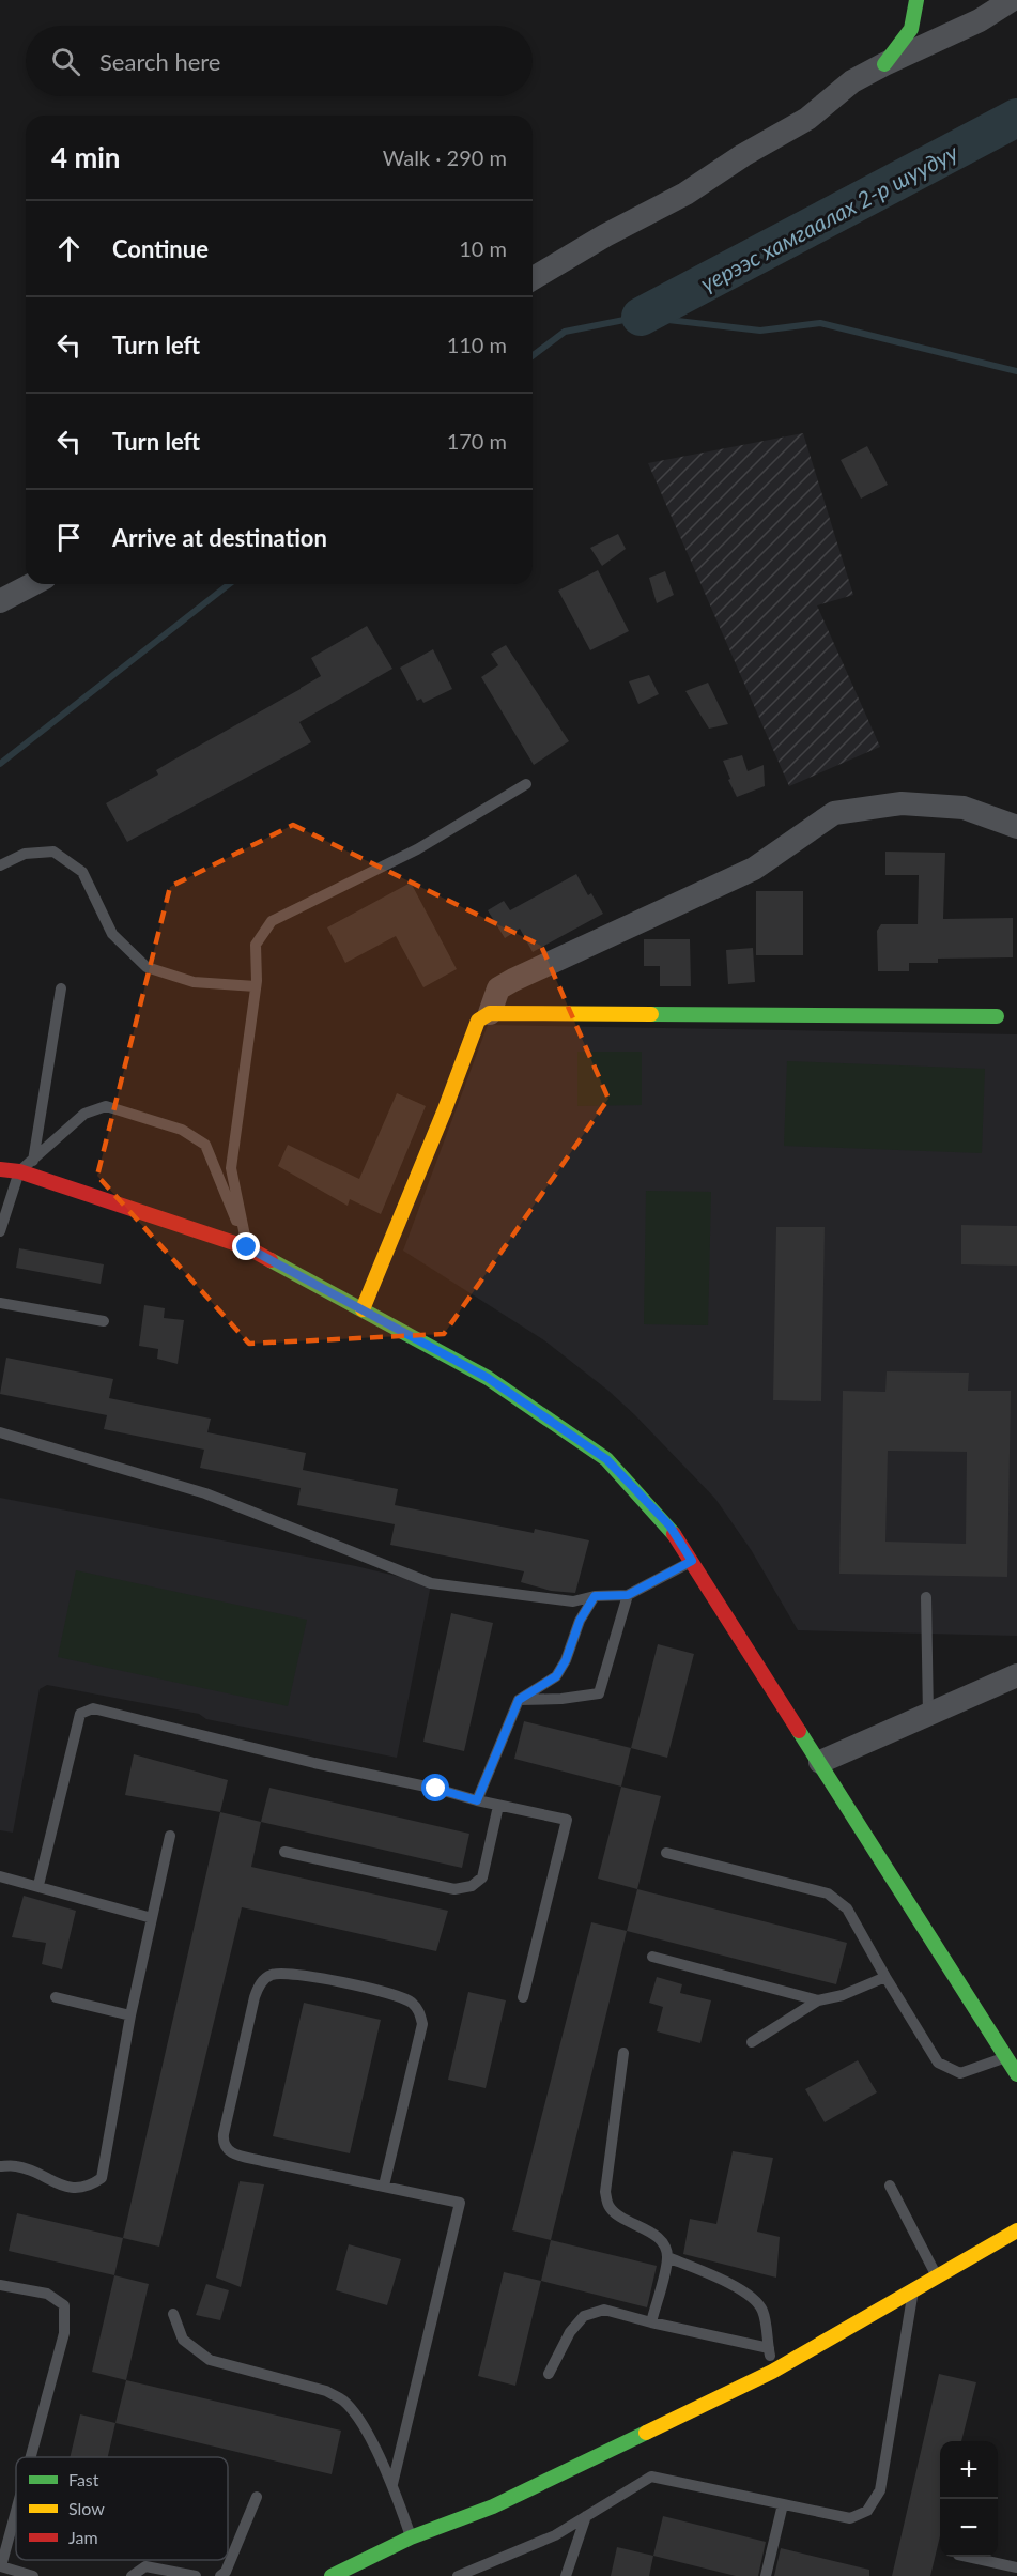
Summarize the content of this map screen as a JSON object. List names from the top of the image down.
{
  "water": ["үерээс хамгаалах 2-р шуудуу"],
  "legend": ["Fast", "Slow", "Jam"],
  "page": {
    "search": "Search here",
    "heading": ["4 min", "Walk · 290 m"],
    "list": [
      ["Continue", "10 m"],
      ["Turn left", "110 m"],
      ["Turn left", "170 m"],
      "Arrive at destination"
    ],
    "map_buttons": ["+", "−"]
  }
}
